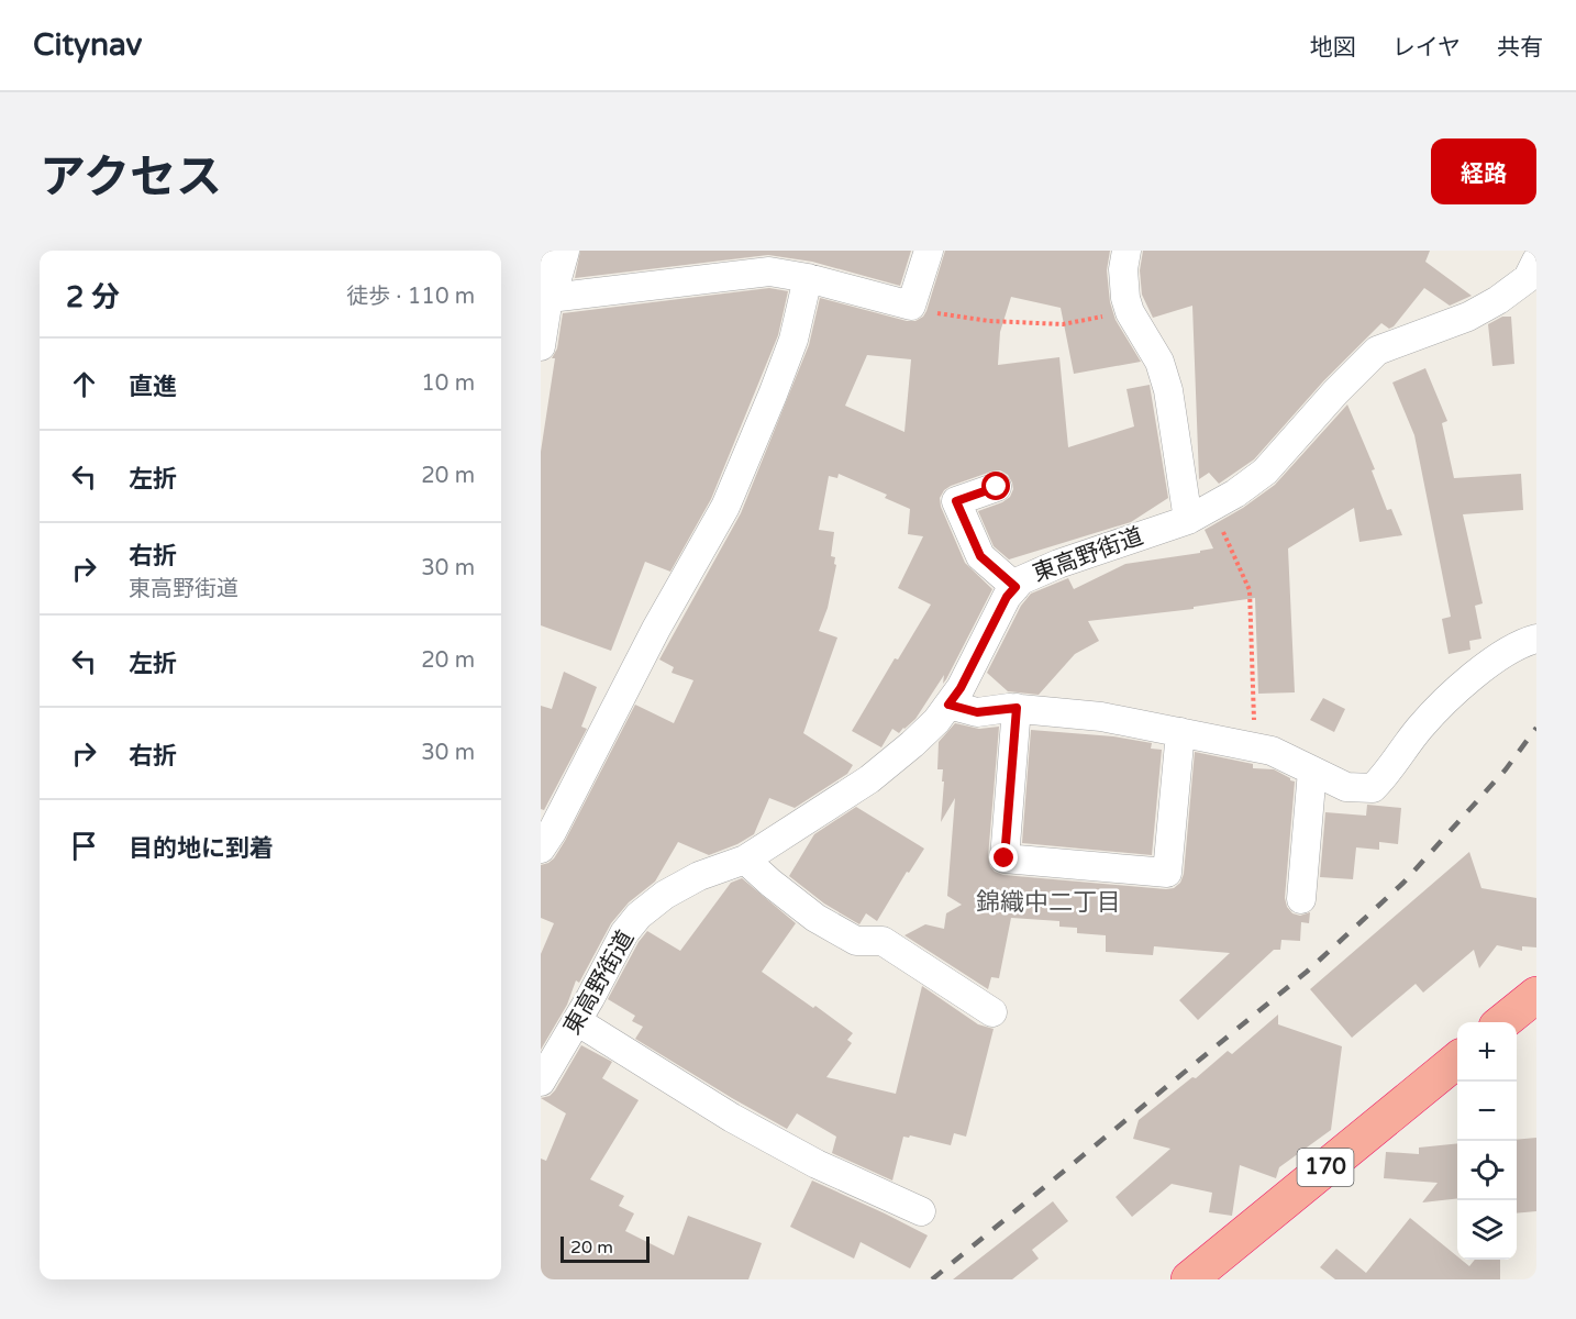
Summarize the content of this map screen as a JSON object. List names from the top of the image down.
{
  "streets": {
    "highway": ["170"],
    "street": ["東高野街道"]
  },
  "districts": ["錦織中二丁目"],
  "scale_bar": "20 m",
  "page": {
    "header": "Citynav",
    "nav": ["地図", "レイヤ", "共有"],
    "title": "アクセス",
    "buttons": "経路",
    "heading": ["2 分", "徒歩 · 110 m"],
    "list": [
      ["直進", "10 m"],
      ["左折", "20 m"],
      ["右折", "東高野街道", "30 m"],
      ["左折", "20 m"],
      ["右折", "30 m"],
      "目的地に到着"
    ],
    "map_buttons": ["+", "−"],
    "scale": "20 m"
  }
}
